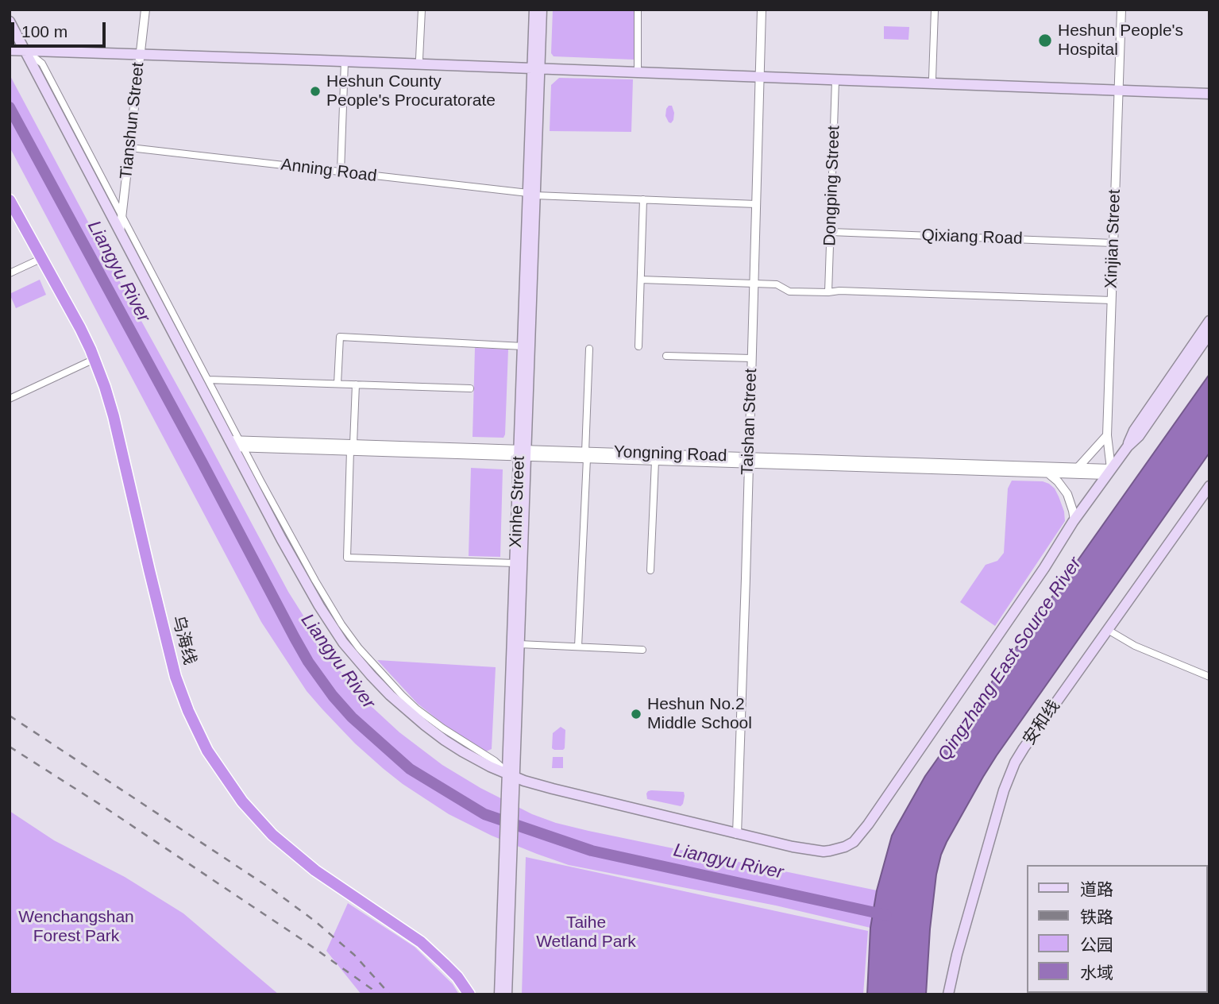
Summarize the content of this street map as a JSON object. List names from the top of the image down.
{
  "streets": {
    "highway": ["乌海线"],
    "main road": ["Xinhe Street", "安和线"],
    "street": [
      "Tianshun Street",
      "Anning Road",
      "Dongping Street",
      "Qixiang Road",
      "Xinjian Street",
      "Taishan Street",
      "Yongning Road"
    ]
  },
  "crossings": [
    ["Tianshun Street", "Anning Road"],
    ["Anning Road", "Taishan Street"],
    ["Anning Road", "Xinhe Street"],
    ["Dongping Street", "Qixiang Road"],
    ["Qixiang Road", "Xinjian Street"],
    ["Xinjian Street", "Yongning Road"],
    ["Taishan Street", "Yongning Road"],
    ["Yongning Road", "Xinhe Street"]
  ],
  "water": ["Liangyu River", "Qingzhang East Source River"],
  "parks": ["Wenchangshan Forest Park", "Taihe Wetland Park"],
  "places": ["Heshun People's Hospital", "Heshun County People's Procuratorate", "Heshun No.2 Middle School"],
  "legend": [
    "道路",
    "铁路",
    "公园",
    "水域"
  ],
  "scale_bar": "100 m"
}
